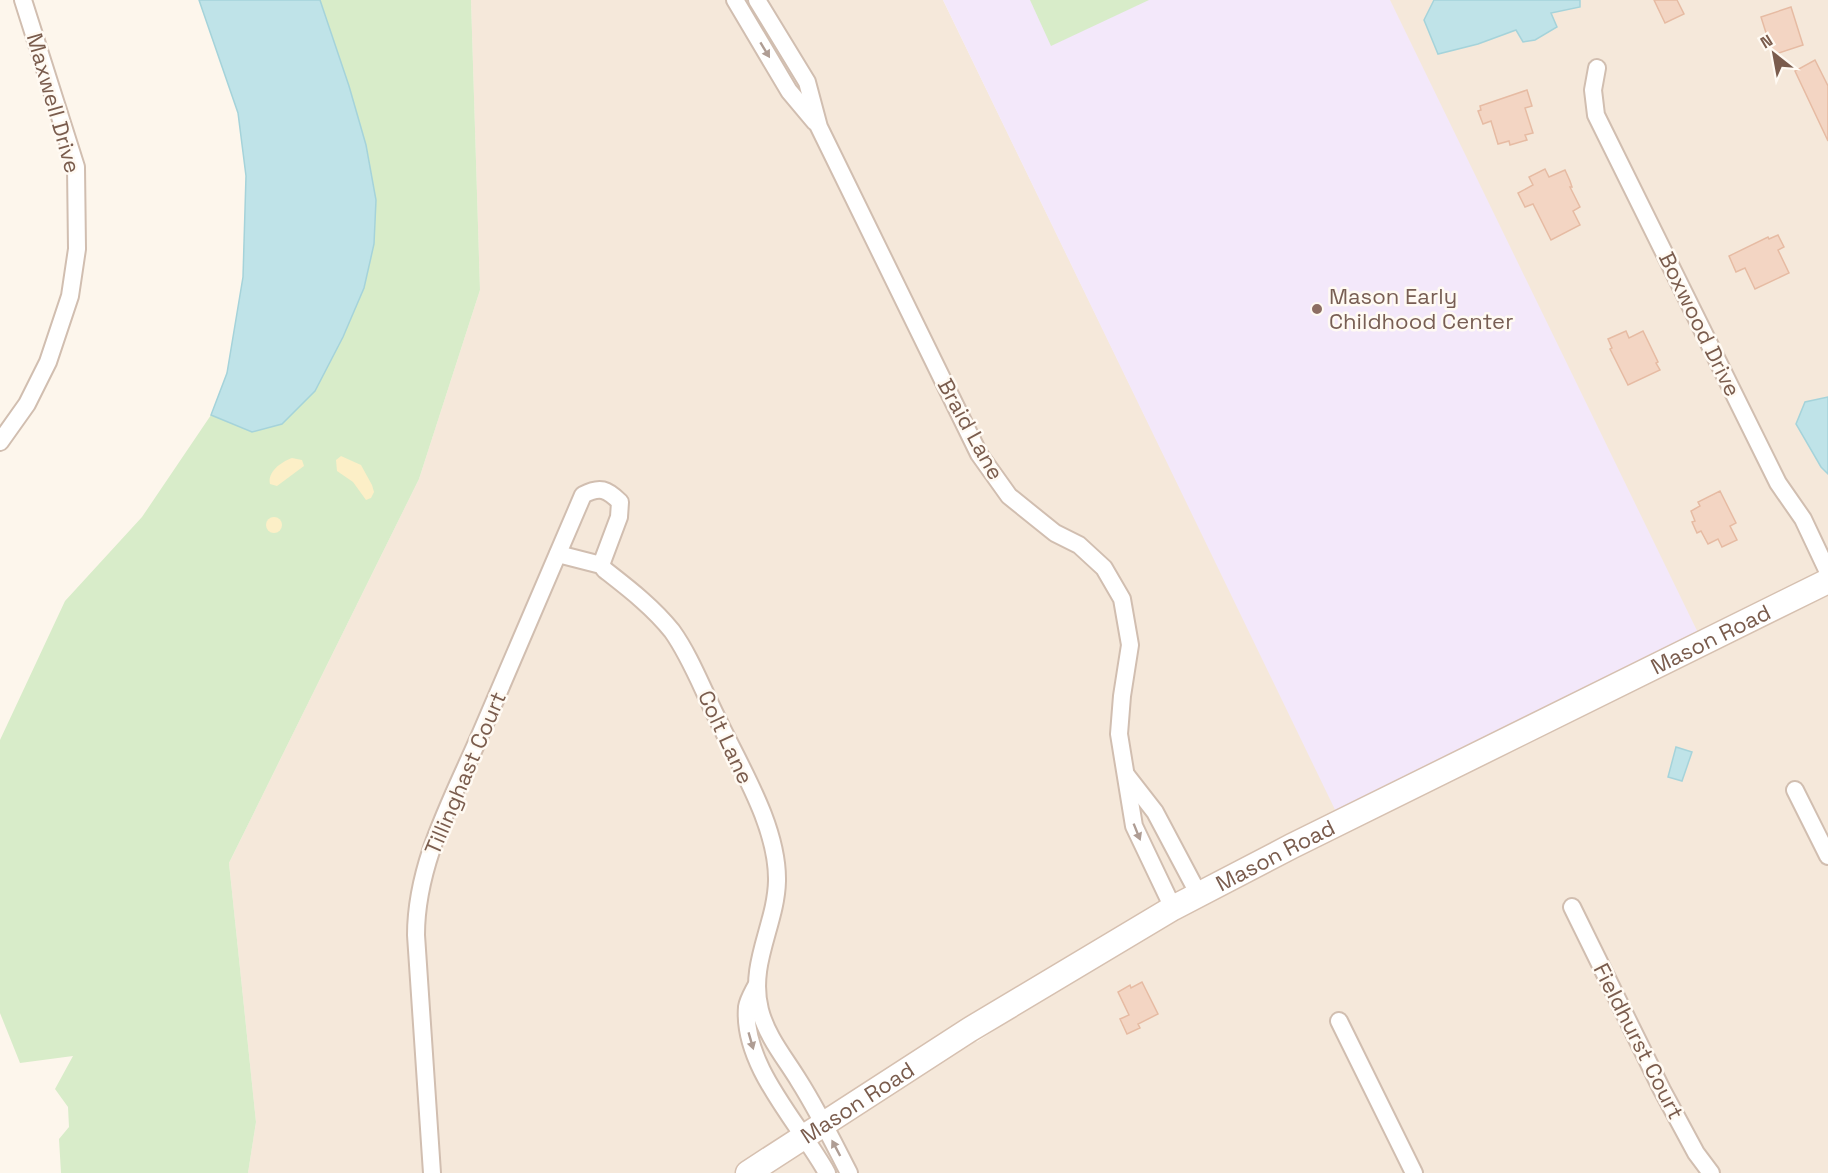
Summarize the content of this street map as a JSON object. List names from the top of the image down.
{
  "streets": {
    "main road": ["Mason Road"],
    "street": [
      "Maxwell Drive",
      "Boxwood Drive",
      "Braid Lane",
      "Colt Lane",
      "Tillinghast Court",
      "Fieldhurst Court"
    ]
  },
  "crossings": [
    ["Braid Lane", "Mason Road"],
    ["Mason Road", "Colt Lane"],
    ["Colt Lane", "Tillinghast Court"]
  ],
  "places": ["Mason Early Childhood Center"],
  "north": "top left"
}
